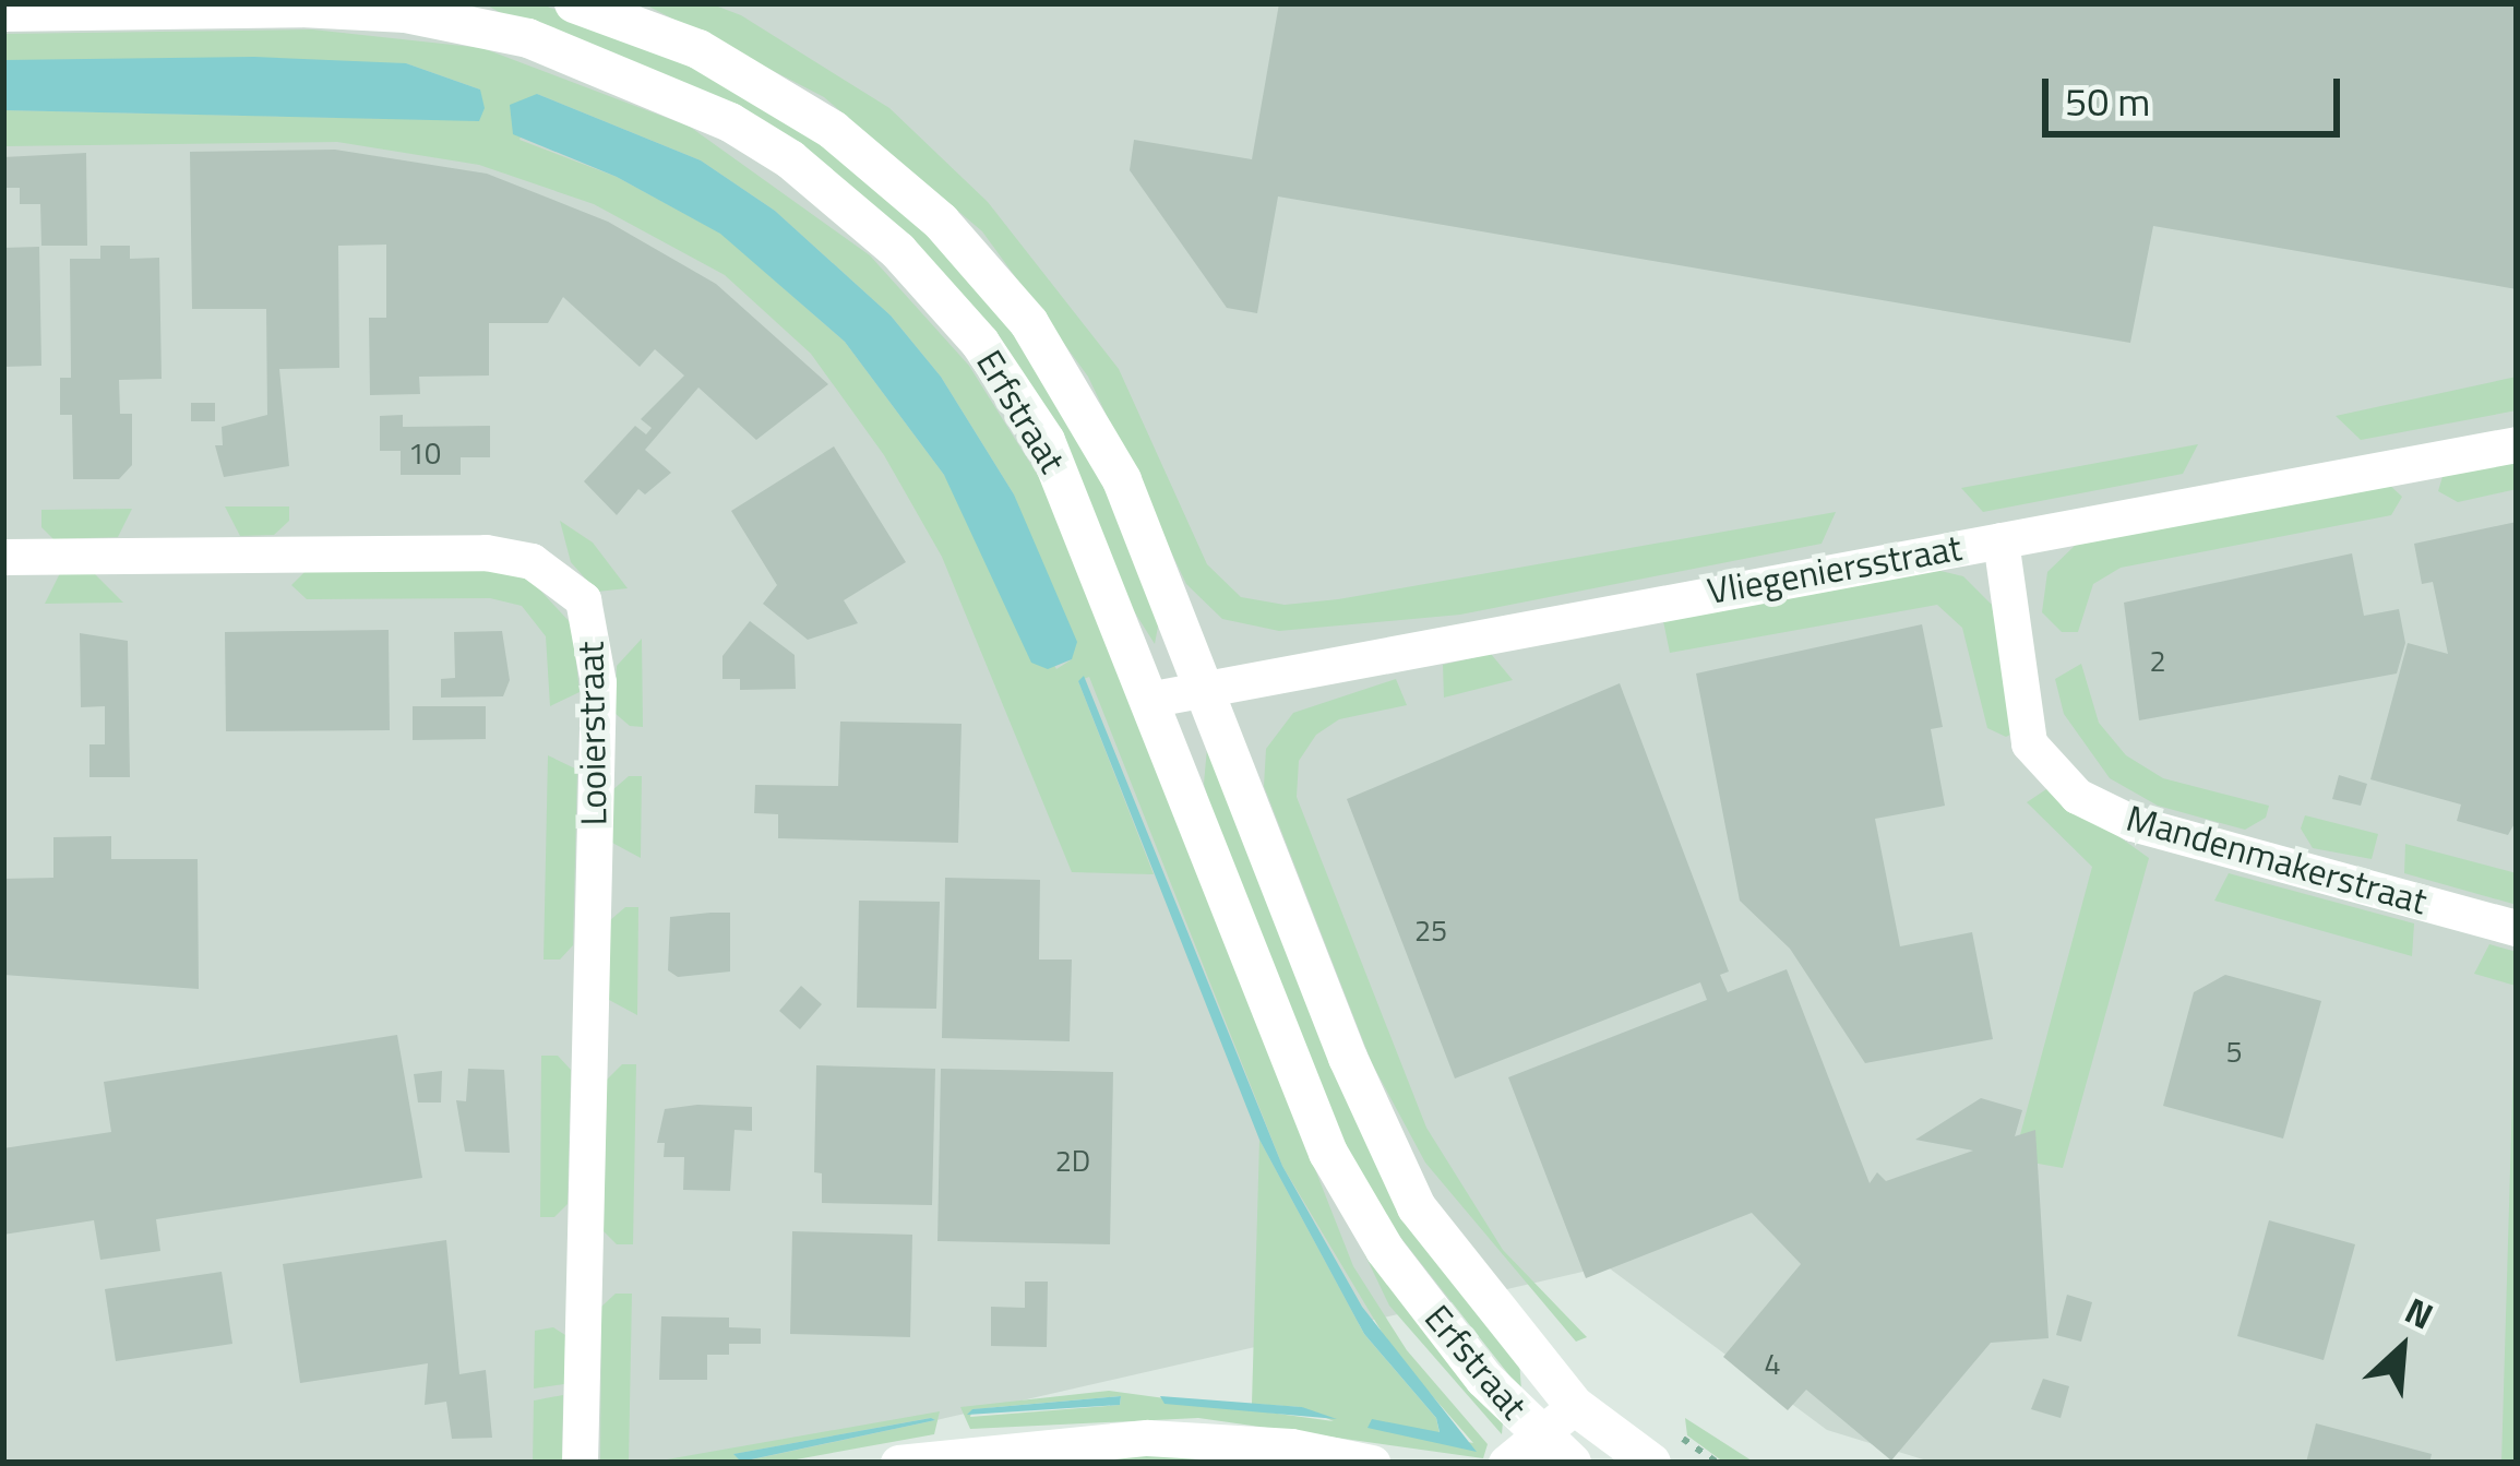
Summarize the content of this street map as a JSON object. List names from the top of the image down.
{
  "streets": {
    "street": [
      "Erfstraat",
      "Vliegeniersstraat",
      "Looierstraat",
      "Mandenmakerstraat"
    ]
  },
  "crossings": [
    ["Erfstraat", "Vliegeniersstraat"],
    ["Vliegeniersstraat", "Mandenmakerstraat"]
  ],
  "house_numbers": [
    "10",
    "2",
    "25",
    "5",
    "2D",
    "4"
  ],
  "scale_bar": "50 m",
  "north": "top right"
}
